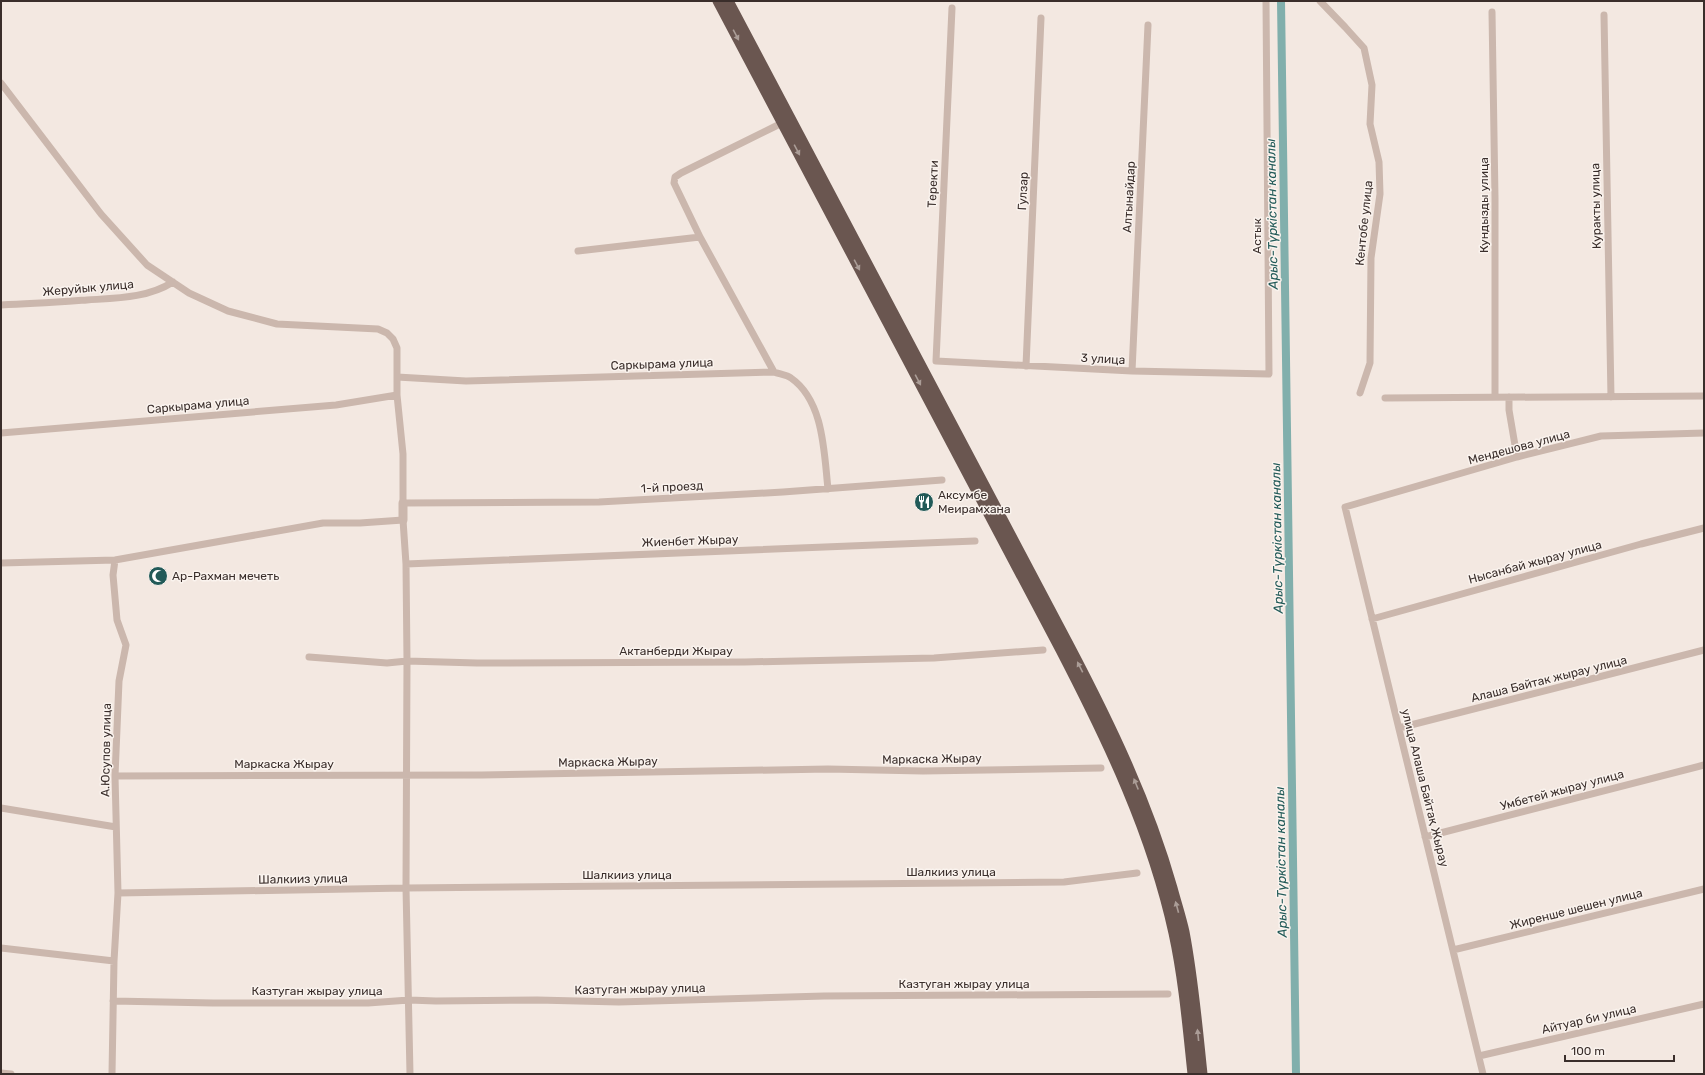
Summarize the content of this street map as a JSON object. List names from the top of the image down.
{
  "streets": {
    "street": [
      "Теректи",
      "Гулзар",
      "Алтынайдар",
      "Кундызды улица",
      "Куракты улица",
      "Кентобе улица",
      "Астык",
      "Жеруйык улица",
      "3 улица",
      "Саркырама улица",
      "Мендешова улица",
      "1-й проезд",
      "Жиенбет Жырау",
      "Нысанбай жырау улица",
      "Актанберди Жырау",
      "Алаша Байтак жырау улица",
      "А.Юсупов улица",
      "Маркаска Жырау",
      "улица Алаша Байтақ Жырау",
      "Умбетей жырау улица",
      "Шалкииз улица",
      "Жиренше шешен улица",
      "Казтуган жырау улица",
      "Айтуар би улица"
    ]
  },
  "crossings": [
    ["Теректи", "3 улица"],
    ["Гулзар", "3 улица"],
    ["Алтынайдар", "3 улица"],
    ["Астык", "3 улица"],
    ["Мендешова улица", "улица Алаша Байтақ Жырау"],
    ["Нысанбай жырау улица", "улица Алаша Байтақ Жырау"],
    ["Алаша Байтак жырау улица", "улица Алаша Байтақ Жырау"],
    ["А.Юсупов улица", "Маркаска Жырау"],
    ["А.Юсупов улица", "Шалкииз улица"],
    ["А.Юсупов улица", "Казтуган жырау улица"],
    ["улица Алаша Байтақ Жырау", "Умбетей жырау улица"],
    ["улица Алаша Байтақ Жырау", "Жиренше шешен улица"],
    ["улица Алаша Байтақ Жырау", "Айтуар би улица"]
  ],
  "water": ["Арыс-Түркістан каналы"],
  "places": {
    "restaurant": ["Аксумбе Меирамхана"],
    "mosque": ["Ар-Рахман мечеть"]
  },
  "scale_bar": "100 m"
}
